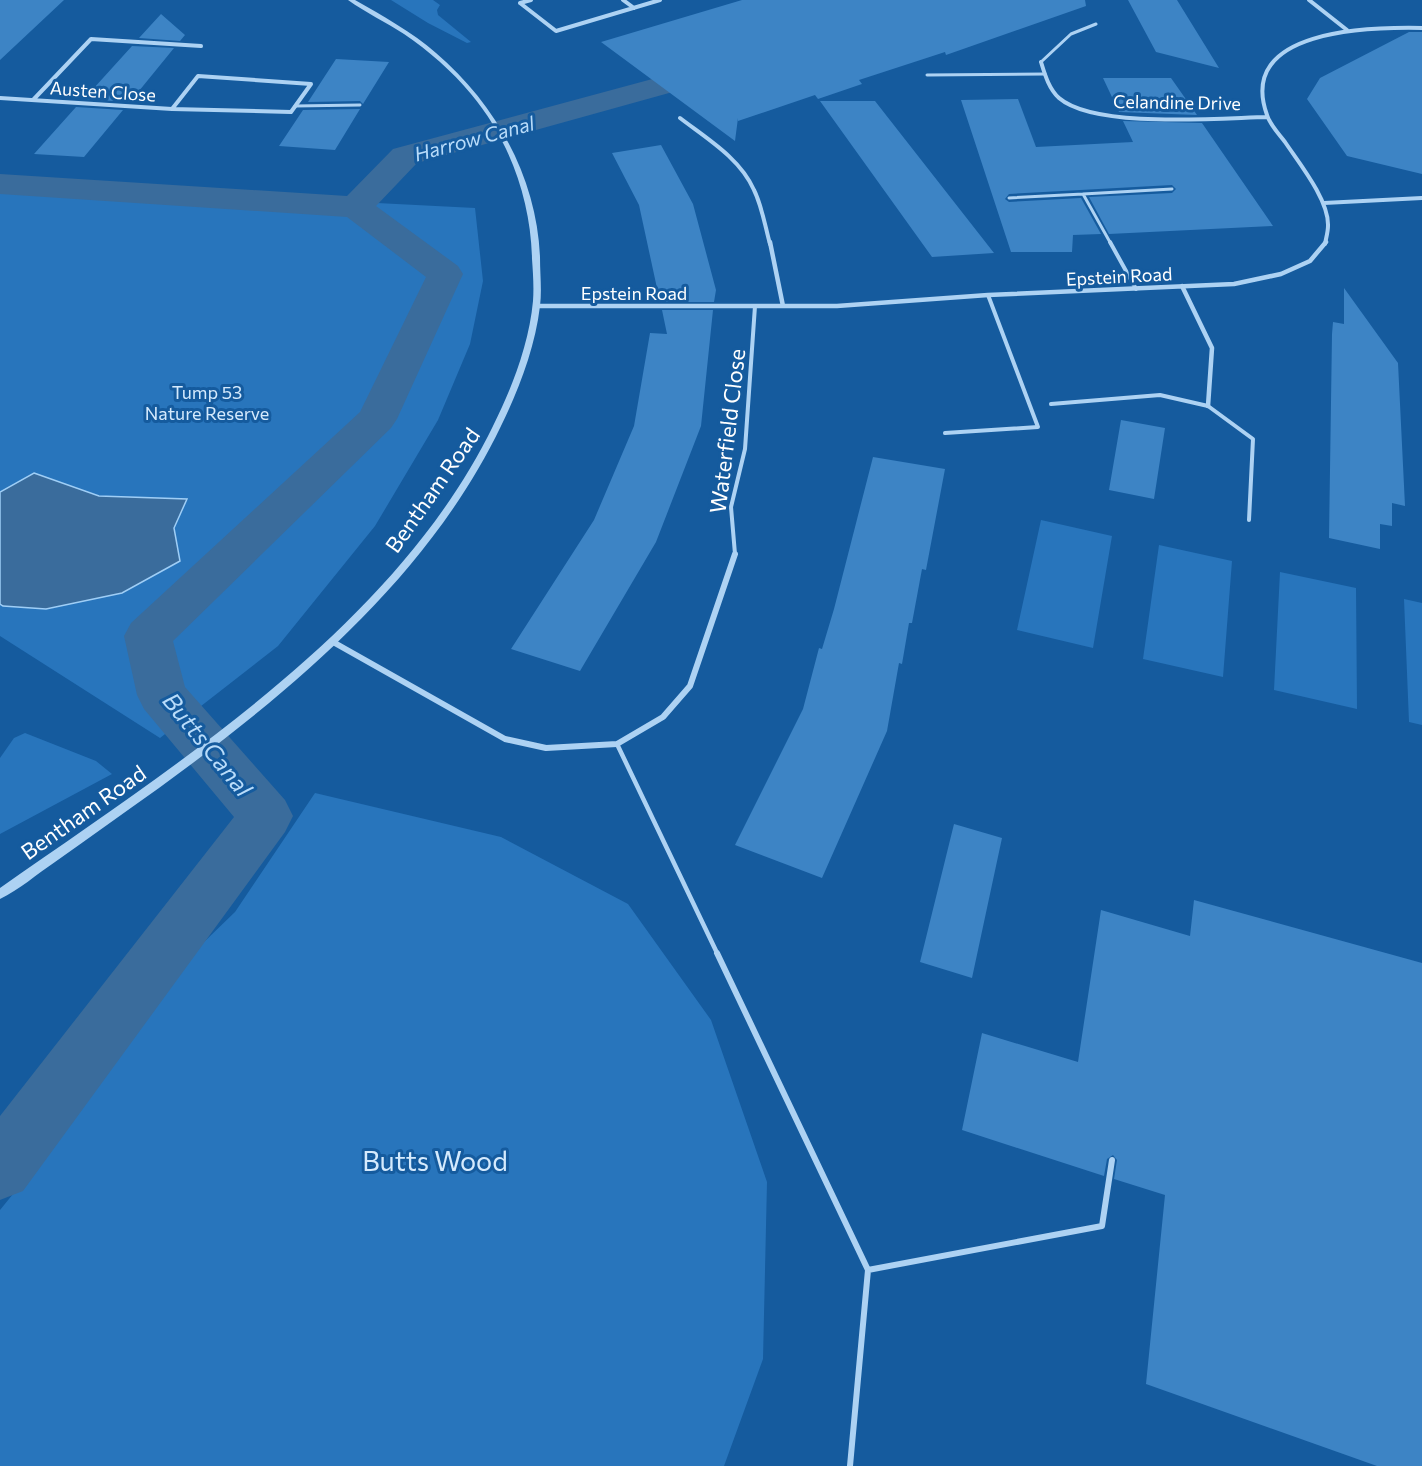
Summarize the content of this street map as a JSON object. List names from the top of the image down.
{
  "streets": {
    "street": [
      "Austen Close",
      "Celandine Drive",
      "Epstein Road",
      "Waterfield Close",
      "Bentham Road"
    ]
  },
  "crossings": [
    ["Celandine Drive", "Epstein Road"],
    ["Epstein Road", "Waterfield Close"],
    ["Epstein Road", "Bentham Road"],
    ["Waterfield Close", "Bentham Road"]
  ],
  "water": ["Harrow Canal", "Butts Canal"],
  "parks": ["Tump 53 Nature Reserve", "Butts Wood"]
}
